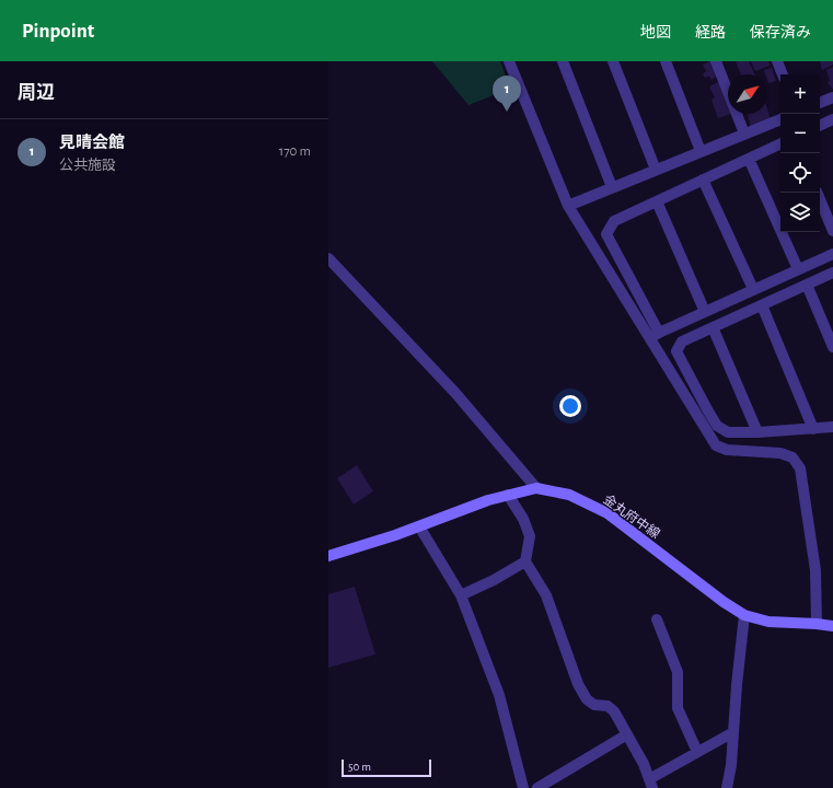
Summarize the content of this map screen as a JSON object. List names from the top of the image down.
{
  "streets": {
    "main road": ["金丸府中線"]
  },
  "scale_bar": "50 m",
  "north": "top right",
  "page": {
    "header": "Pinpoint",
    "nav": ["地図", "経路", "保存済み"],
    "heading": "周辺",
    "map_buttons": ["+", "−"],
    "pins": "1",
    "list": [
      {
        "mark": "1",
        "name": "見晴会館",
        "note": "公共施設",
        "value": "170 m"
      }
    ],
    "scale": "50 m"
  }
}
